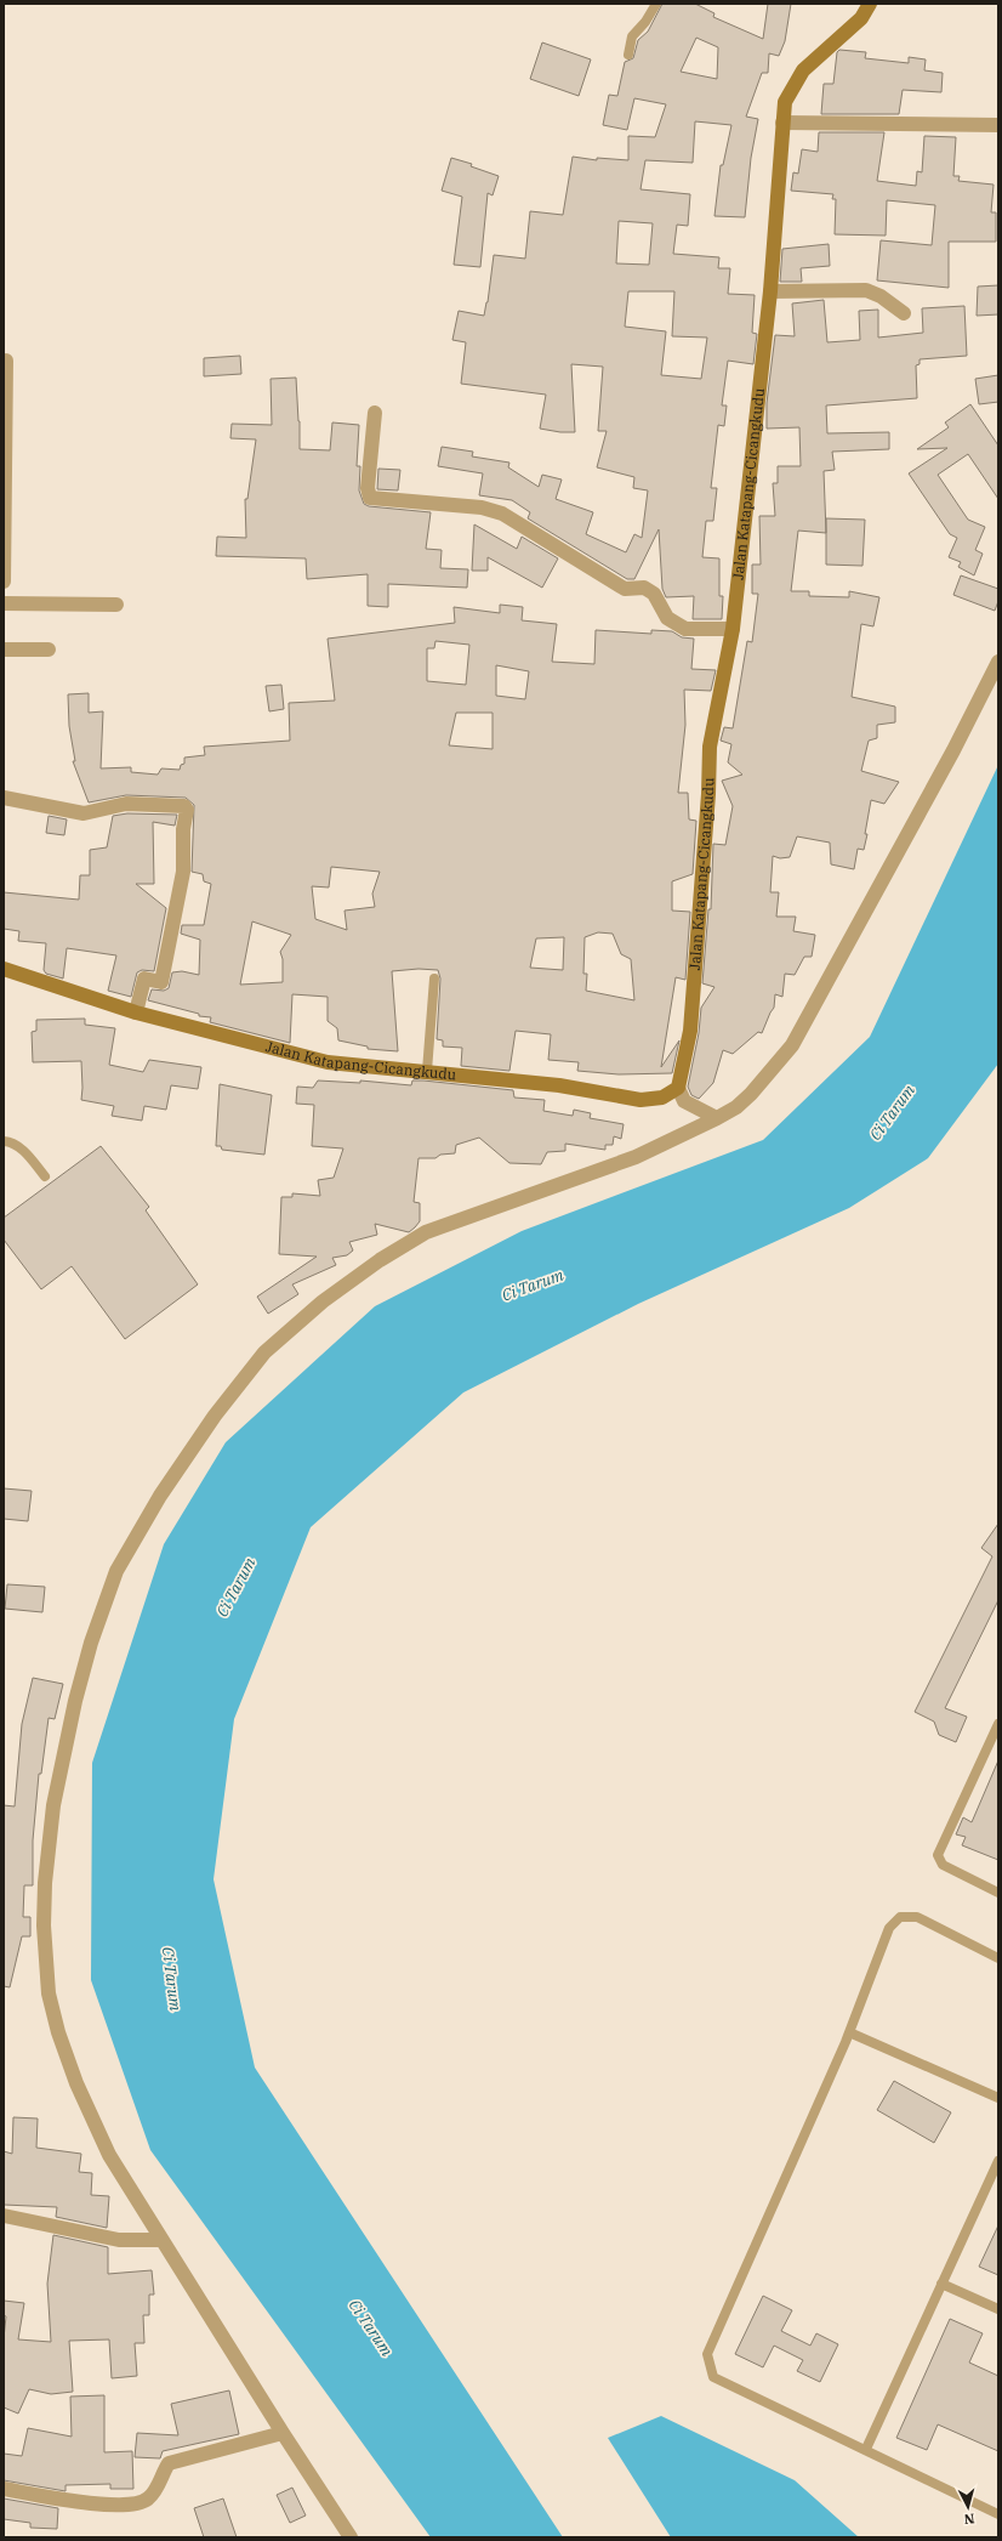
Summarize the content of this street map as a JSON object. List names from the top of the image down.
{
  "streets": {
    "street": ["Jalan Katapang-Cicangkudu"]
  },
  "water": ["Ci Tarum"],
  "north": "bottom"
}
